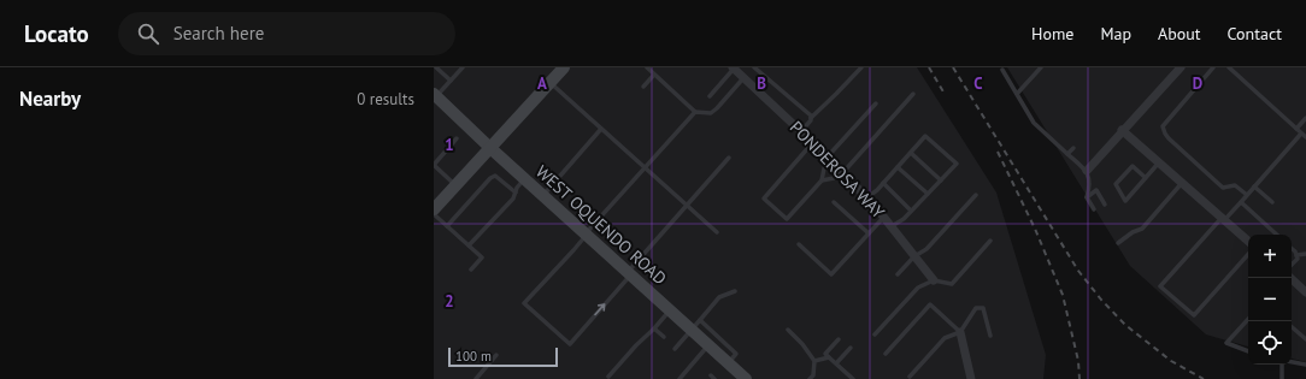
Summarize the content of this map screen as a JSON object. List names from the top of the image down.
{
  "streets": {
    "street": ["PONDEROSA WAY", "WEST OQUENDO ROAD"]
  },
  "scale_bar": "100 m",
  "page": {
    "header": "Locato",
    "search": "Search here",
    "nav": [
      "Home",
      "Map",
      "About",
      "Contact"
    ],
    "heading": ["Nearby", "0 results"],
    "map_buttons": ["+", "−"],
    "scale": "100 m"
  },
  "grid": {
    "columns": [
      "A",
      "B",
      "C",
      "D"
    ],
    "rows": ["1", "2"]
  }
}
